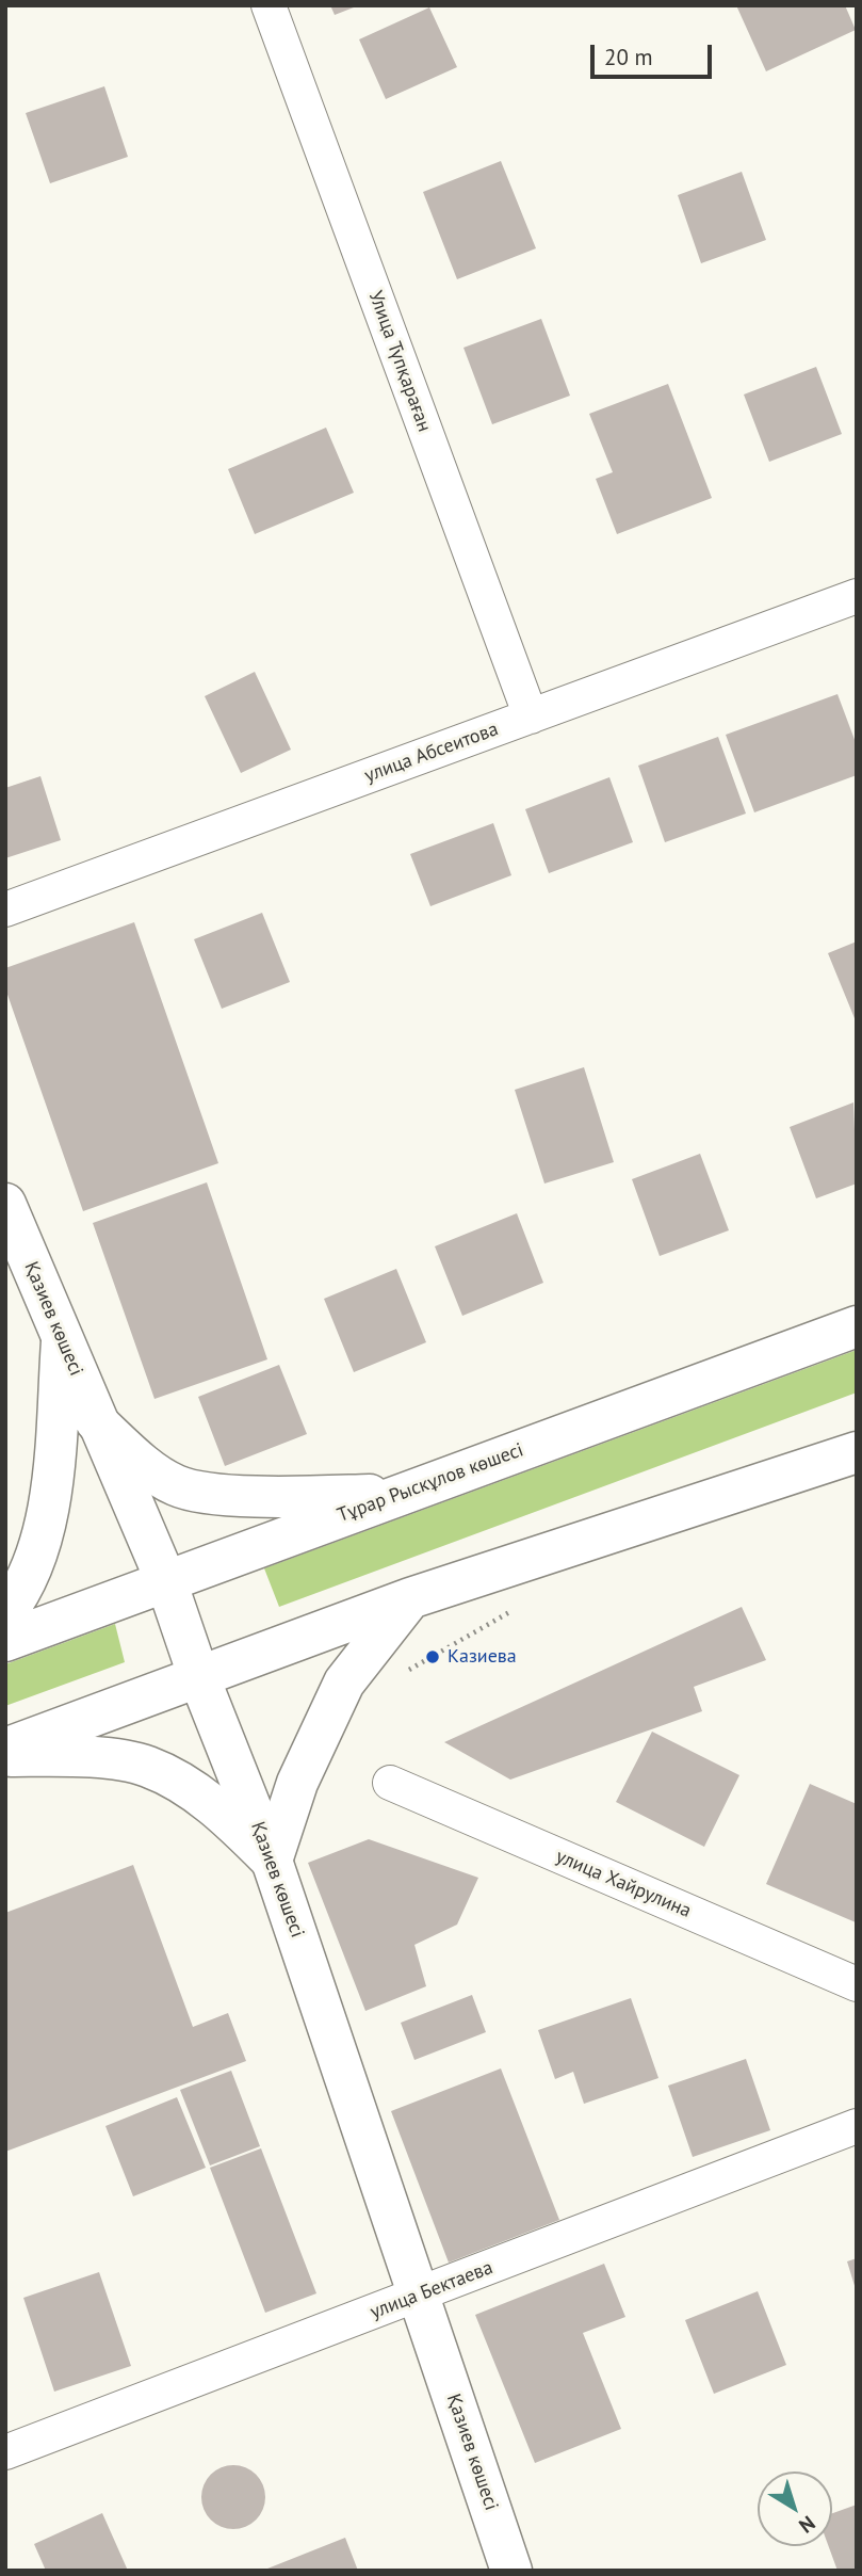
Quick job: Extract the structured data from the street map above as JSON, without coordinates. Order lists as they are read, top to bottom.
{
  "streets": {
    "main road": ["Қазиев көшесі", "Тұрар Рыскұлов көшесі"],
    "street": [
      "Улица Түпқараған",
      "улица Абсеитова",
      "улица Хайрулина",
      "улица Бектаева"
    ]
  },
  "crossings": [
    ["Улица Түпқараған", "улица Абсеитова"],
    ["Қазиев көшесі", "Тұрар Рыскұлов көшесі"],
    ["Қазиев көшесі", "улица Бектаева"]
  ],
  "places": ["Казиева"],
  "scale_bar": "20 m",
  "north": "bottom right"
}
